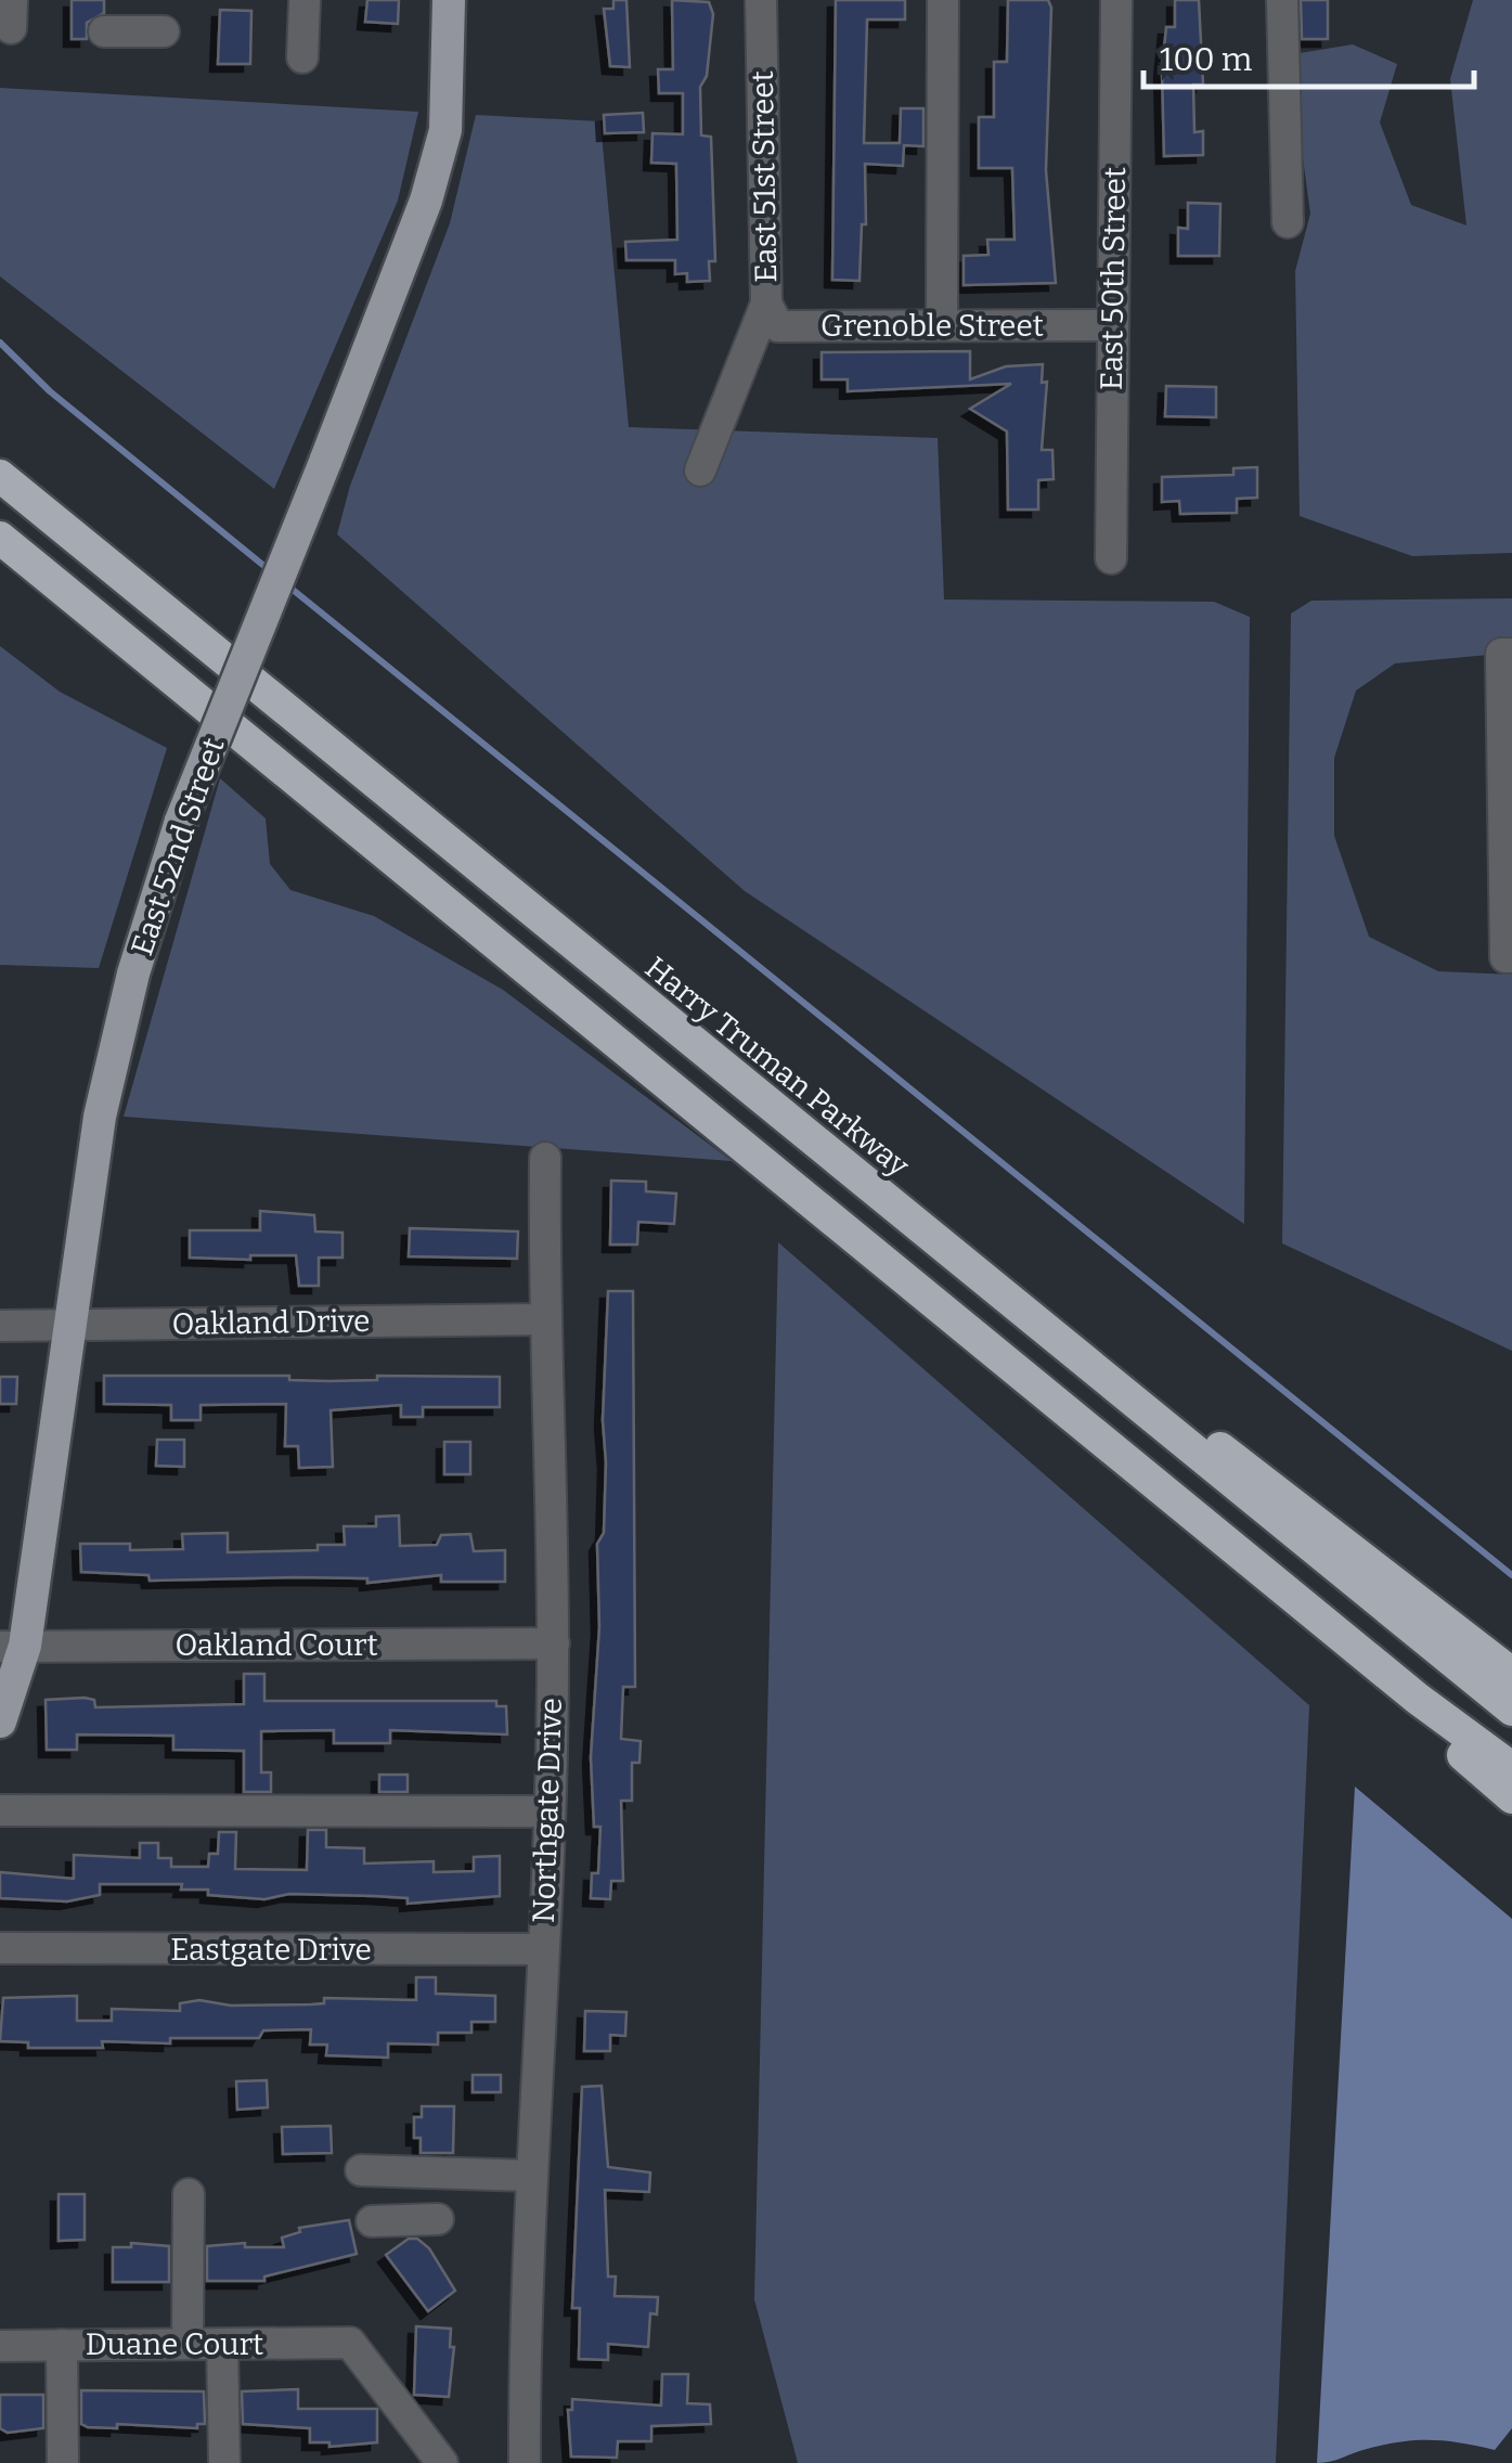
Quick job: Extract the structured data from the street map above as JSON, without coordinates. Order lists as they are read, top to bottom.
{
  "streets": {
    "highway": ["Harry Truman Parkway"],
    "main road": ["East 52nd Street"],
    "street": [
      "East 51st Street",
      "East 50th Street",
      "Grenoble Street",
      "Oakland Drive",
      "Oakland Court",
      "Northgate Drive",
      "Eastgate Drive",
      "Duane Court"
    ]
  },
  "crossings": [
    ["East 51st Street", "Grenoble Street"],
    ["East 50th Street", "Grenoble Street"],
    ["East 52nd Street", "Oakland Drive"],
    ["East 52nd Street", "Oakland Court"],
    ["Oakland Drive", "Northgate Drive"],
    ["Oakland Court", "Northgate Drive"],
    ["Northgate Drive", "Eastgate Drive"]
  ],
  "scale_bar": "100 m"
}
